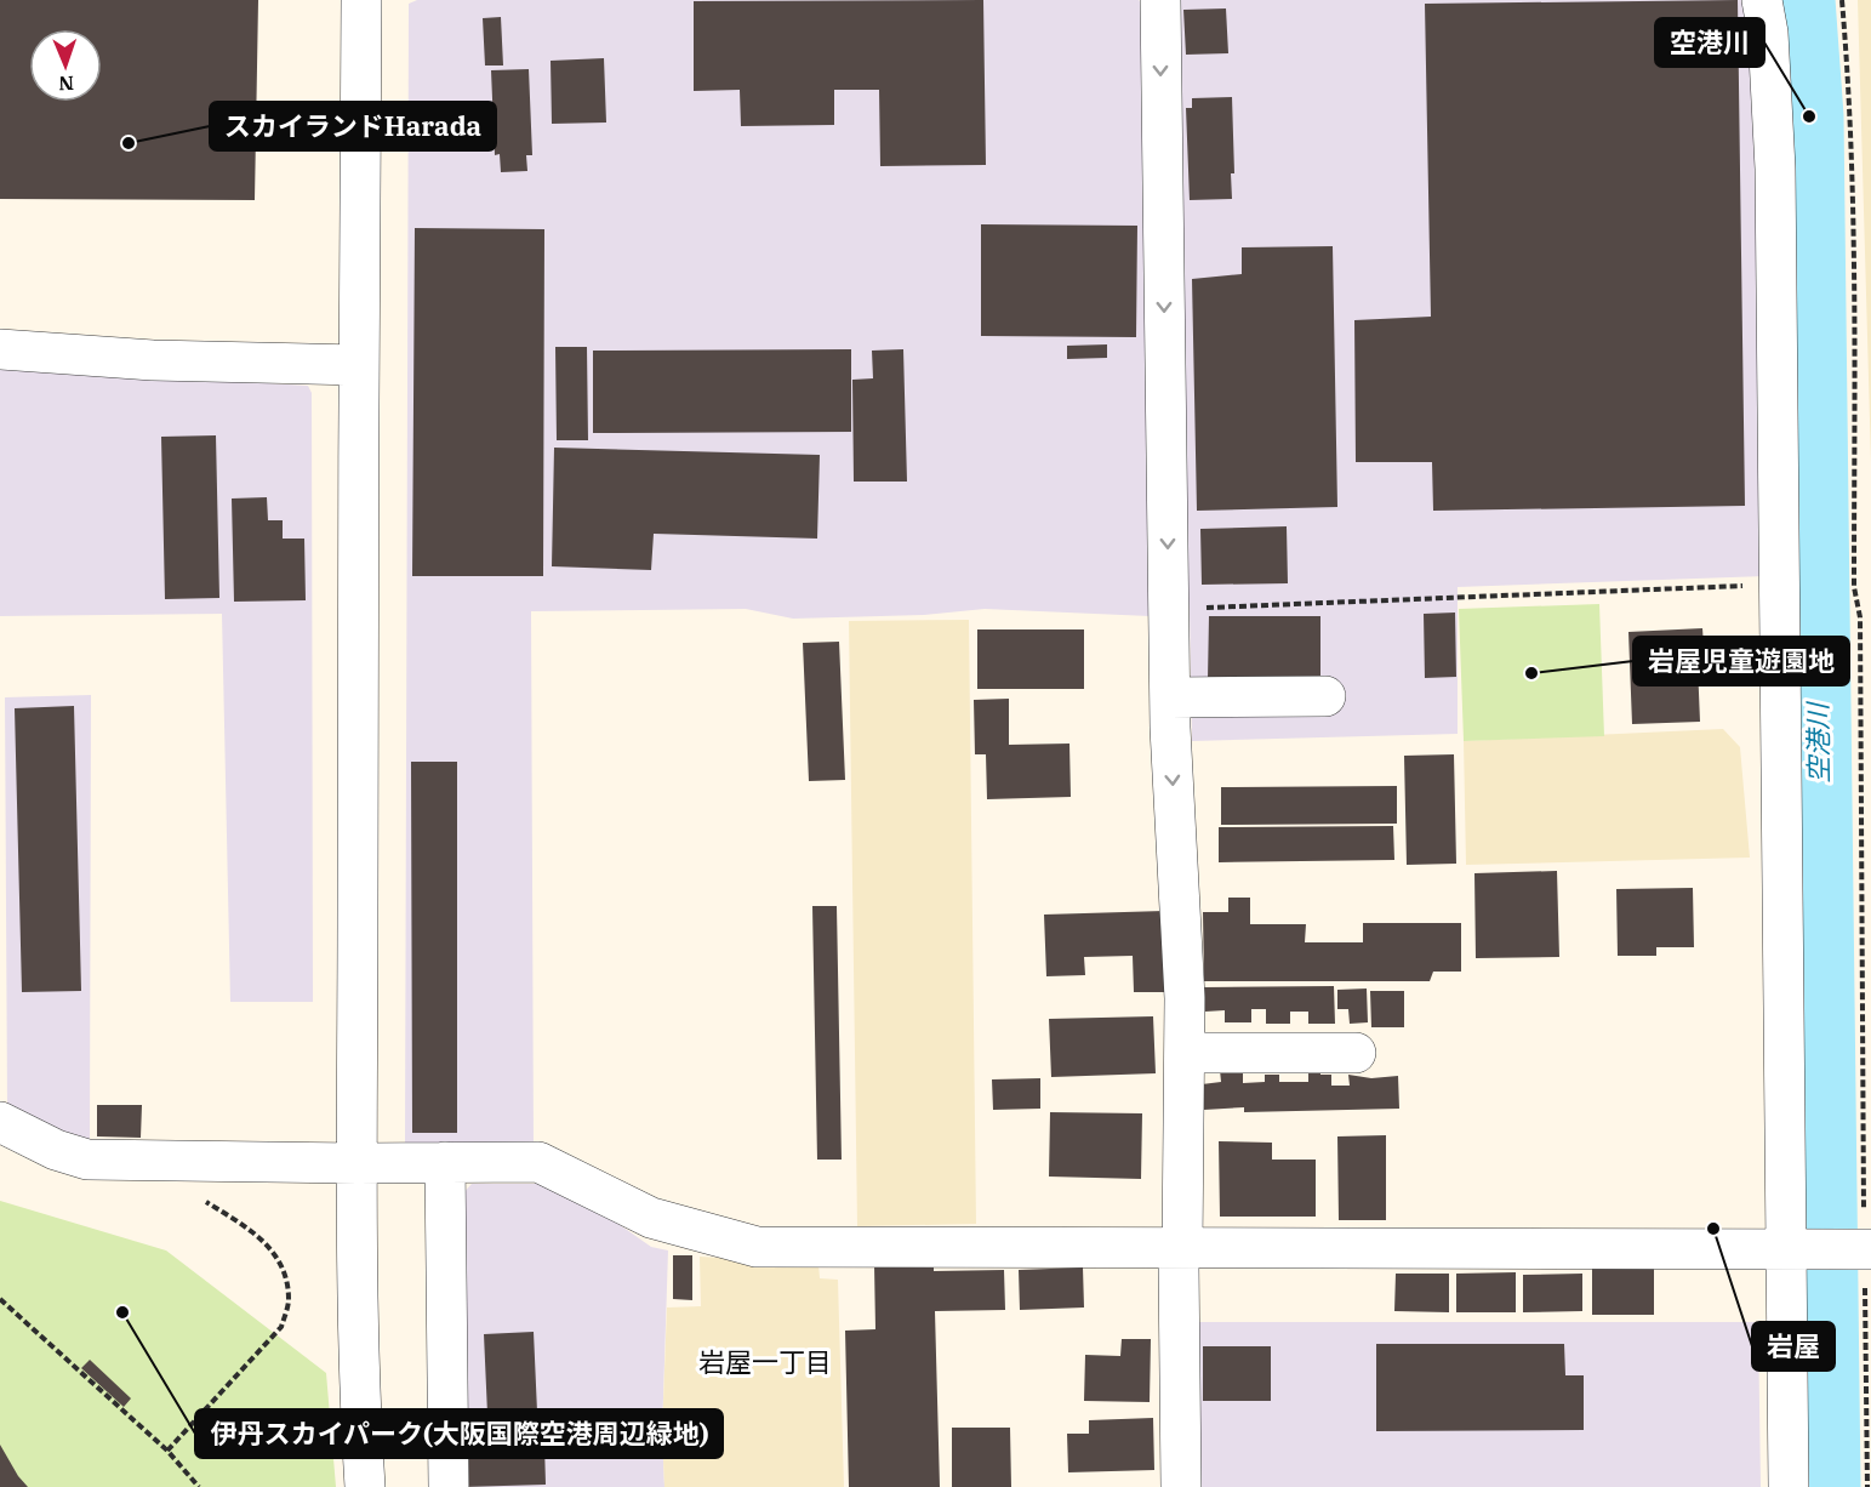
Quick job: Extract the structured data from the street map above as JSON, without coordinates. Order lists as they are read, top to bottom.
{
  "districts": ["岩屋一丁目"],
  "water": ["空港川"],
  "places": [
    "空港川",
    "スカイランドHarada",
    "岩屋児童遊園地",
    "岩屋",
    "伊丹スカイパーク(大阪国際空港周辺緑地)"
  ],
  "north": "bottom"
}
